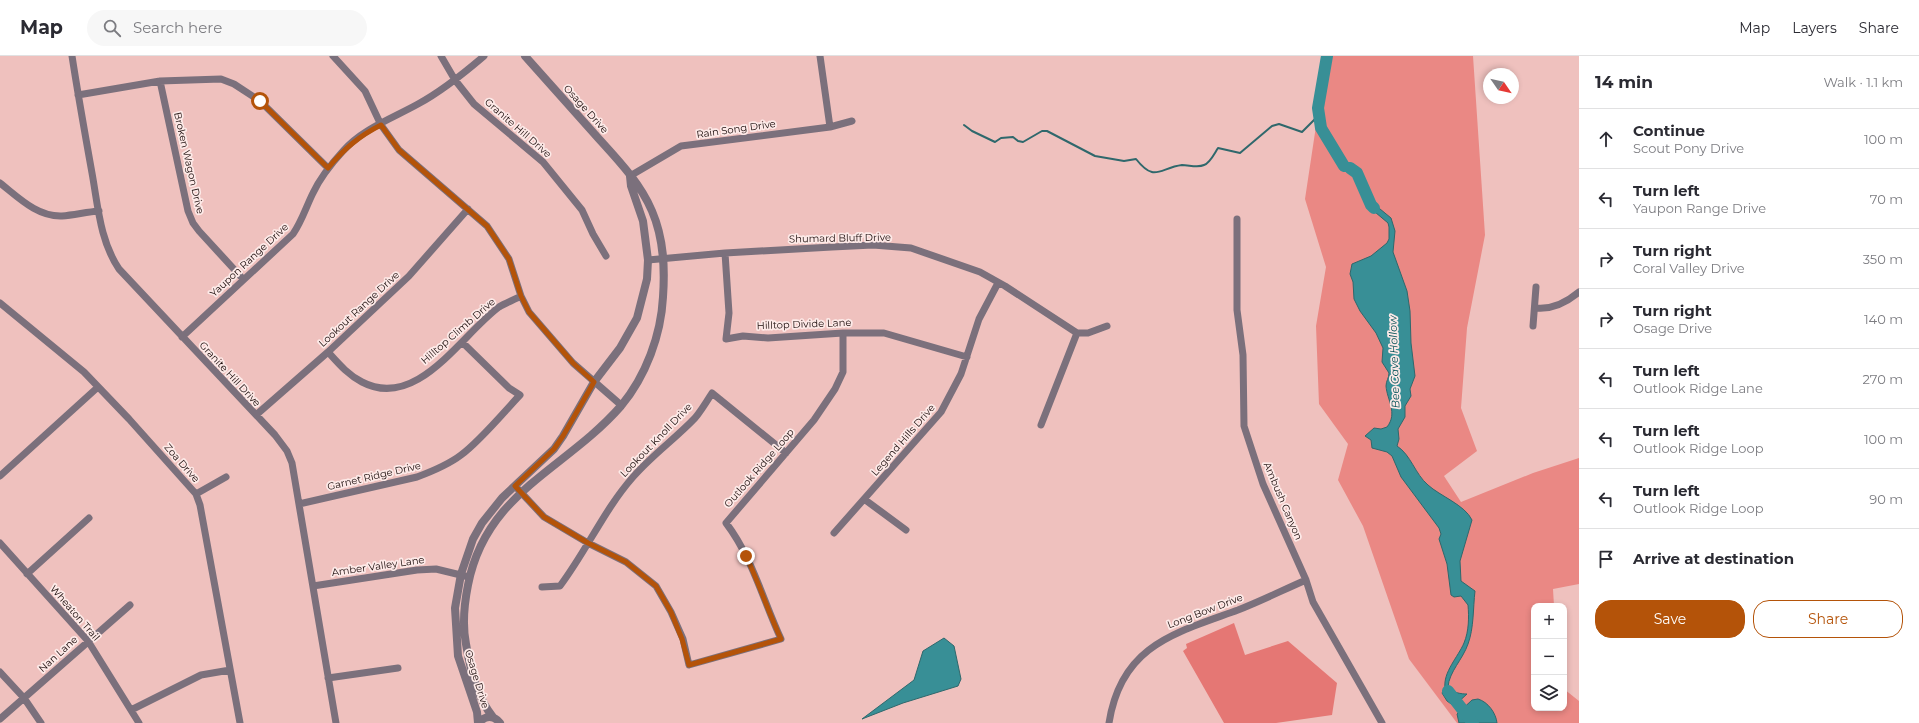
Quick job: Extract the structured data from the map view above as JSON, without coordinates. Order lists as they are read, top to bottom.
{
  "streets": {
    "street": [
      "Osage Drive",
      "Granite Hill Drive",
      "Rain Song Drive",
      "Broken Wagon Drive",
      "Shumard Bluff Drive",
      "Yaupon Range Drive",
      "Lookout Range Drive",
      "Hilltop Divide Lane",
      "Hilltop Climb Drive",
      "Lookout Knoll Drive",
      "Legend Hills Drive",
      "Zoa Drive",
      "Outlook Ridge Loop",
      "Garnet Ridge Drive",
      "Ambush Canyon",
      "Amber Valley Lane",
      "Long Bow Drive",
      "Wheaton Trail",
      "Nan Lane"
    ]
  },
  "crossings": [
    ["Osage Drive", "Rain Song Drive"],
    ["Osage Drive", "Shumard Bluff Drive"],
    ["Osage Drive", "Amber Valley Lane"],
    ["Granite Hill Drive", "Yaupon Range Drive"],
    ["Granite Hill Drive", "Lookout Range Drive"],
    ["Granite Hill Drive", "Garnet Ridge Drive"],
    ["Granite Hill Drive", "Amber Valley Lane"],
    ["Broken Wagon Drive", "Yaupon Range Drive"],
    ["Shumard Bluff Drive", "Hilltop Divide Lane"],
    ["Shumard Bluff Drive", "Legend Hills Drive"],
    ["Lookout Range Drive", "Hilltop Climb Drive"],
    ["Hilltop Divide Lane", "Legend Hills Drive"],
    ["Hilltop Divide Lane", "Outlook Ridge Loop"],
    ["Hilltop Climb Drive", "Garnet Ridge Drive"],
    ["Lookout Knoll Drive", "Outlook Ridge Loop"],
    ["Ambush Canyon", "Long Bow Drive"],
    ["Wheaton Trail", "Nan Lane"]
  ],
  "water": ["Bee Cave Hollow"],
  "north": "bottom right",
  "page": {
    "header": "Map",
    "search": "Search here",
    "nav": ["Map", "Layers", "Share"],
    "heading": ["14 min", "Walk · 1.1 km"],
    "list": [
      ["Continue", "Scout Pony Drive", "100 m"],
      ["Turn left", "Yaupon Range Drive", "70 m"],
      ["Turn right", "Coral Valley Drive", "350 m"],
      ["Turn right", "Osage Drive", "140 m"],
      ["Turn left", "Outlook Ridge Lane", "270 m"],
      ["Turn left", "Outlook Ridge Loop", "100 m"],
      ["Turn left", "Outlook Ridge Loop", "90 m"],
      "Arrive at destination"
    ],
    "buttons": ["Save", "Share"],
    "map_buttons": ["+", "−"]
  }
}
